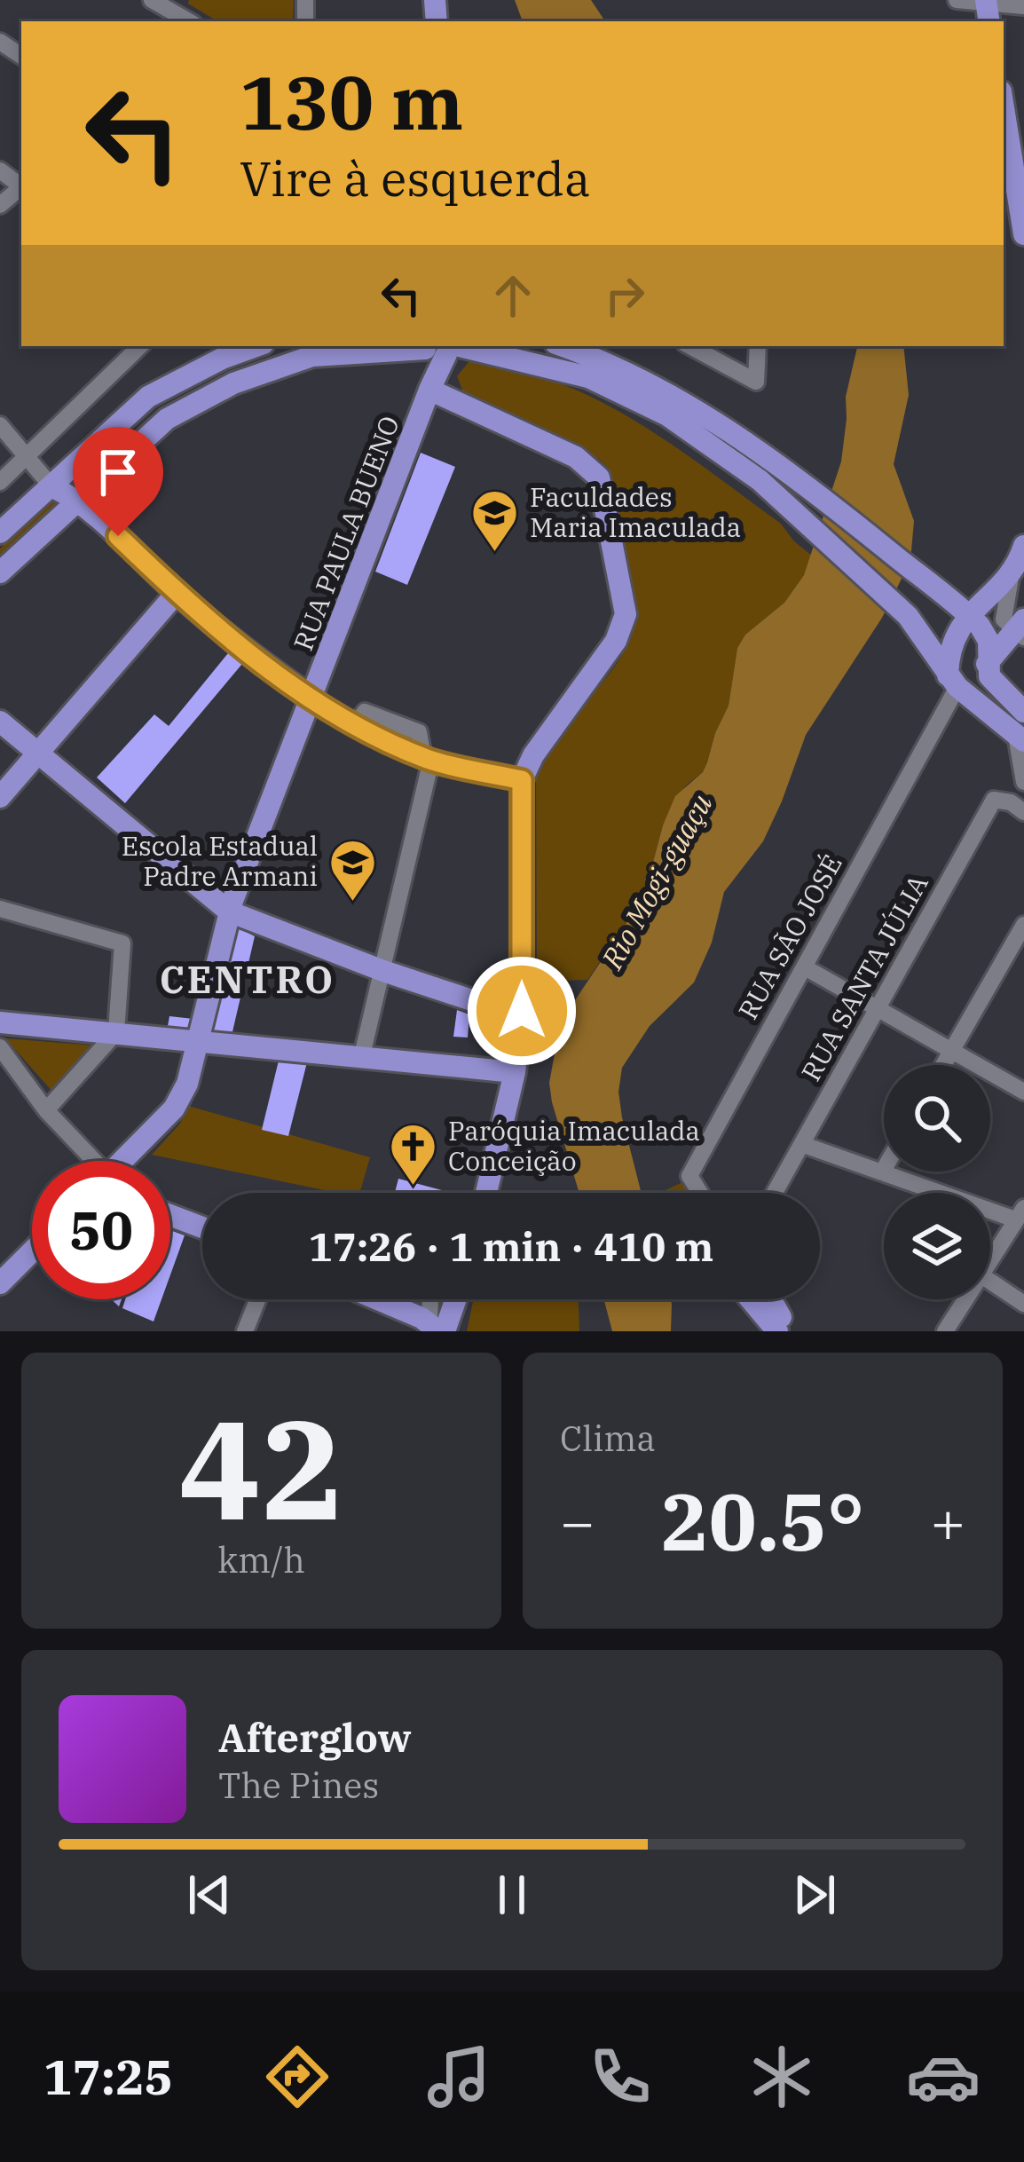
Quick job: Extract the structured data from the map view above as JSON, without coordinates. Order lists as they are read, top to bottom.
{
  "streets": {
    "main road": ["RUA PAULA BUENO"],
    "street": ["RUA SÃO JOSÉ", "RUA SANTA JÚLIA"]
  },
  "districts": ["CENTRO"],
  "water": ["Rio Mogi-guaçu"],
  "places": {
    "school or university": ["Faculdades Maria Imaculada", "Escola Estadual Padre Armani"],
    "church": ["Paróquia Imaculada Conceição"]
  },
  "page": {
    "turn": ["130 m", "Vire à esquerda"],
    "limit": "50",
    "trip": "17:26 · 1 min · 410 m",
    "tile": [
      ["42", "km/h"],
      "Clima"
    ],
    "heat": ["−", "20.5°", "+"],
    "song": ["Afterglow", "The Pines"],
    "tabs": "17:25"
  }
}
